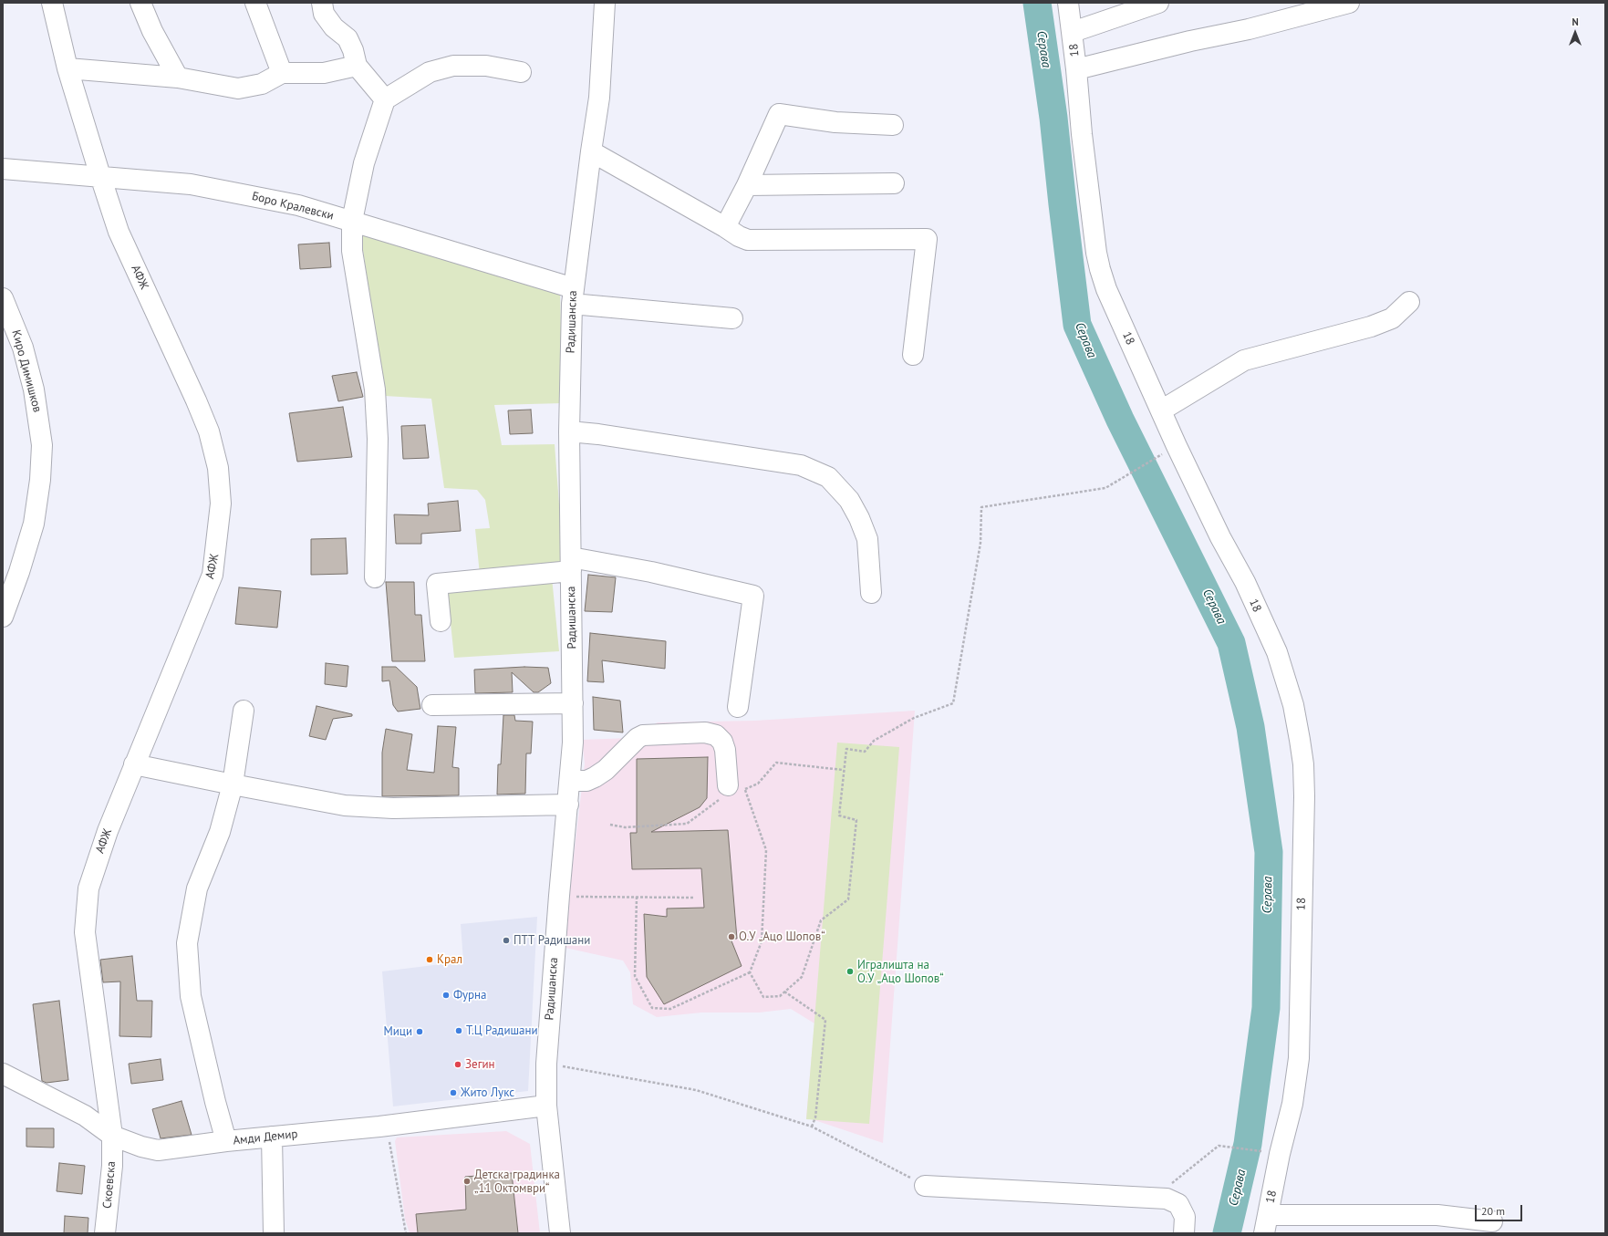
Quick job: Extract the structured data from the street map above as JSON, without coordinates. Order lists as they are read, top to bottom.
{
  "streets": {
    "street": [
      "18",
      "Боро Кралевски",
      "АФЖ",
      "Радишанска",
      "Киро Димишков",
      "Амди Демир",
      "Скоевска"
    ]
  },
  "crossings": [
    ["Боро Кралевски", "АФЖ"],
    ["Боро Кралевски", "Радишанска"],
    ["АФЖ", "Амди Демир"],
    ["АФЖ", "Скоевска"],
    ["Радишанска", "Амди Демир"],
    ["Амди Демир", "Скоевска"]
  ],
  "water": ["Серава"],
  "places": [
    "О.У „Ацо Шопов“",
    "ПТТ Радишани",
    "Крал",
    "Игралишта на О.У „Ацо Шопов“",
    "Фурна",
    "Т.Ц Радишани",
    "Мици",
    "Зегин",
    "Жито Лукс",
    "Детска градинка „11 Октомври“"
  ],
  "scale_bar": "20 m",
  "north": "top"
}
